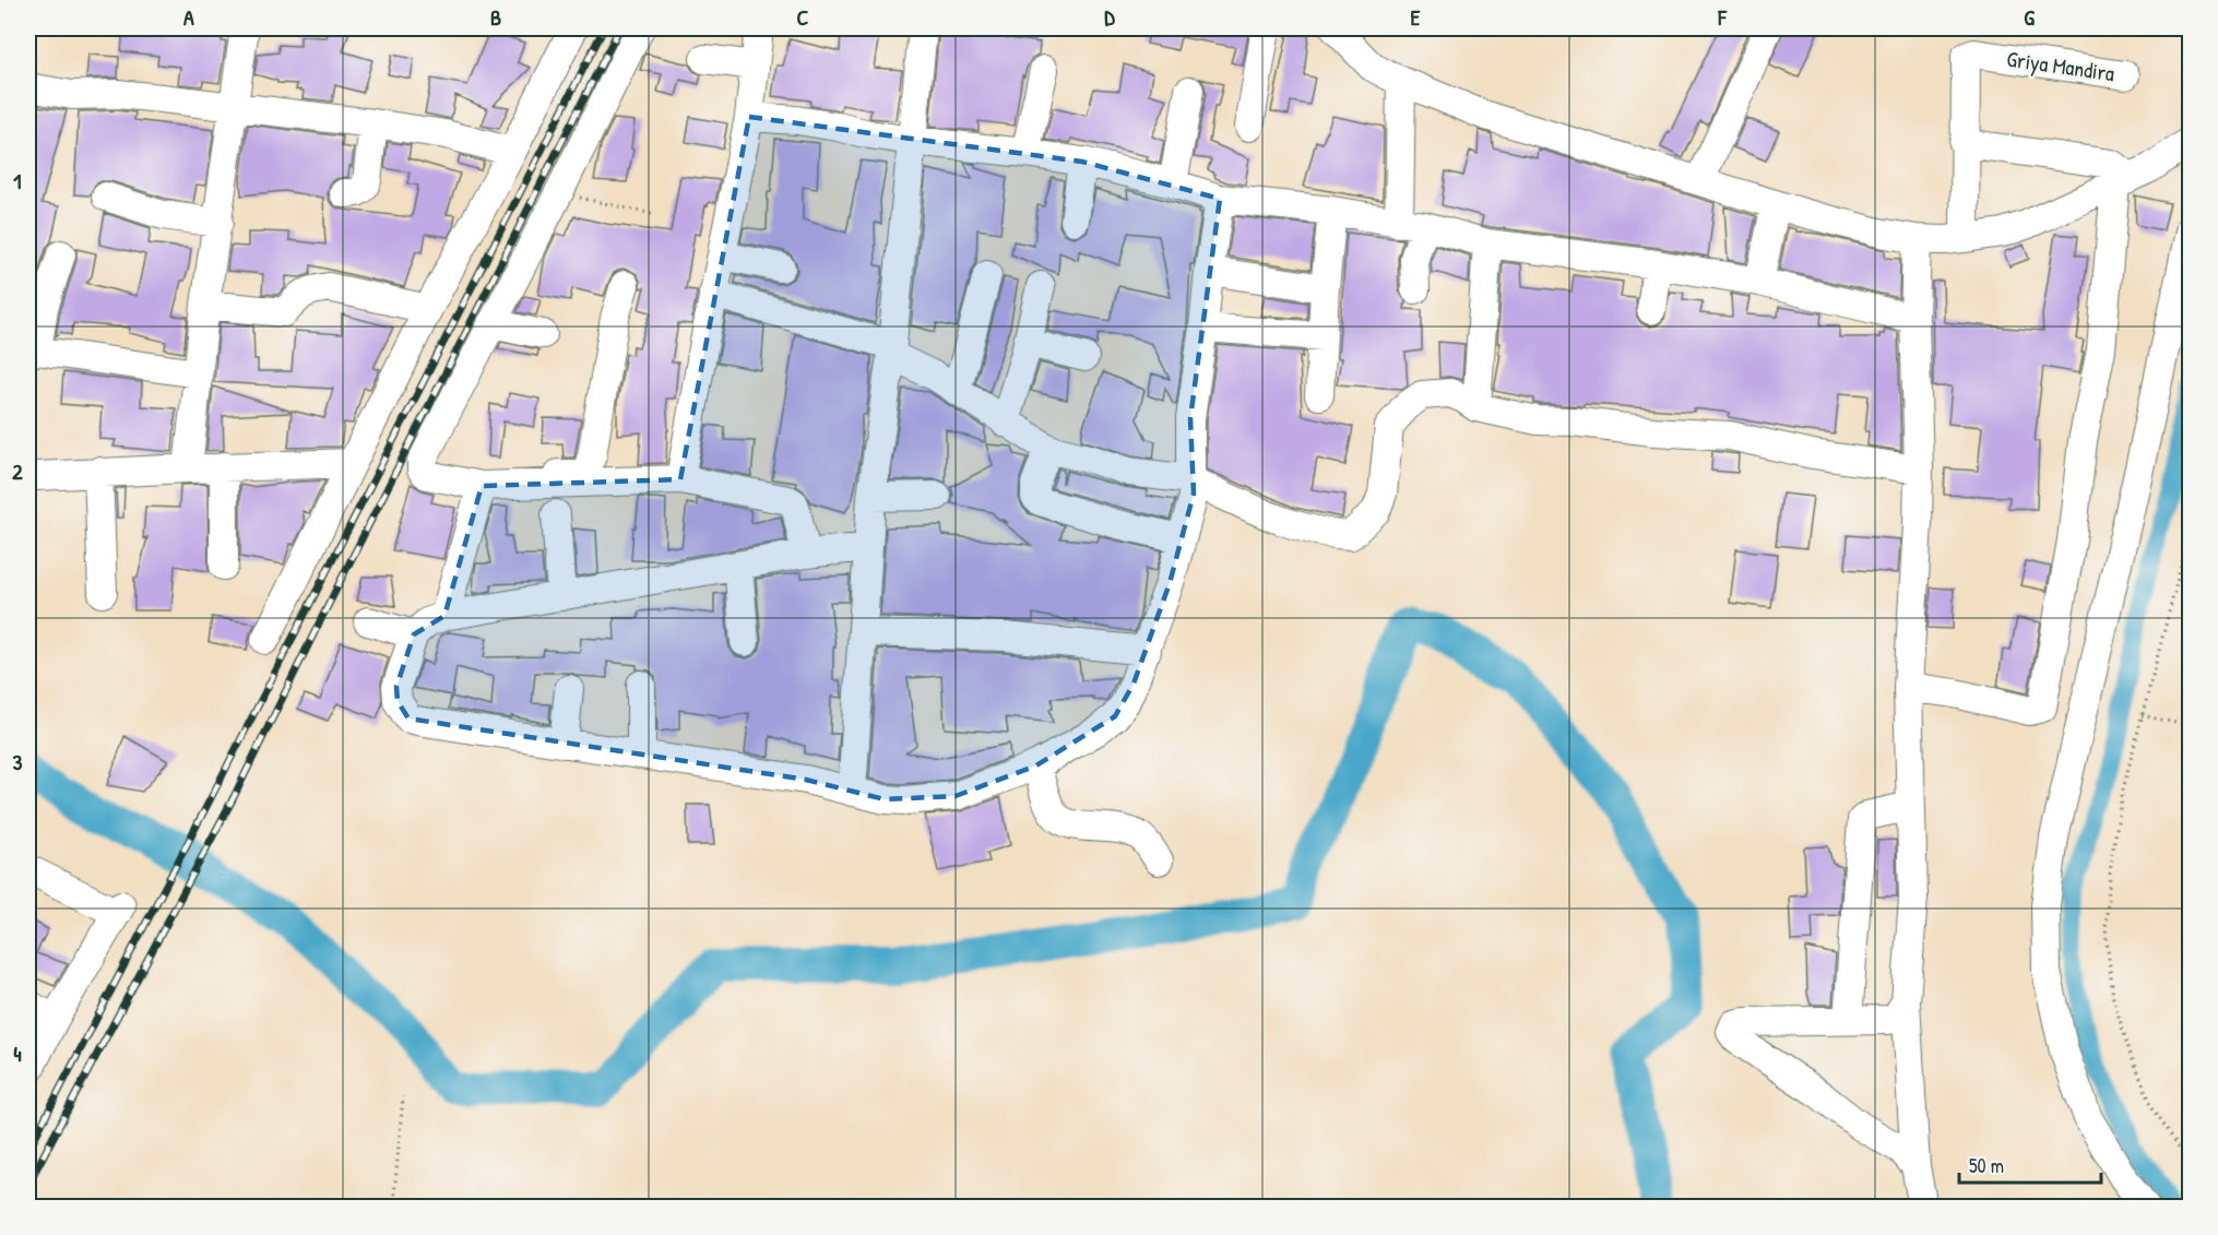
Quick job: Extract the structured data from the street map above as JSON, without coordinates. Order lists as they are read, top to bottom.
{
  "streets": {
    "street": ["Griya Mandira"]
  },
  "scale_bar": "50 m",
  "grid": {
    "columns": [
      "A",
      "B",
      "C",
      "D",
      "E",
      "F",
      "G"
    ],
    "rows": [
      "1",
      "2",
      "3",
      "4"
    ]
  }
}
